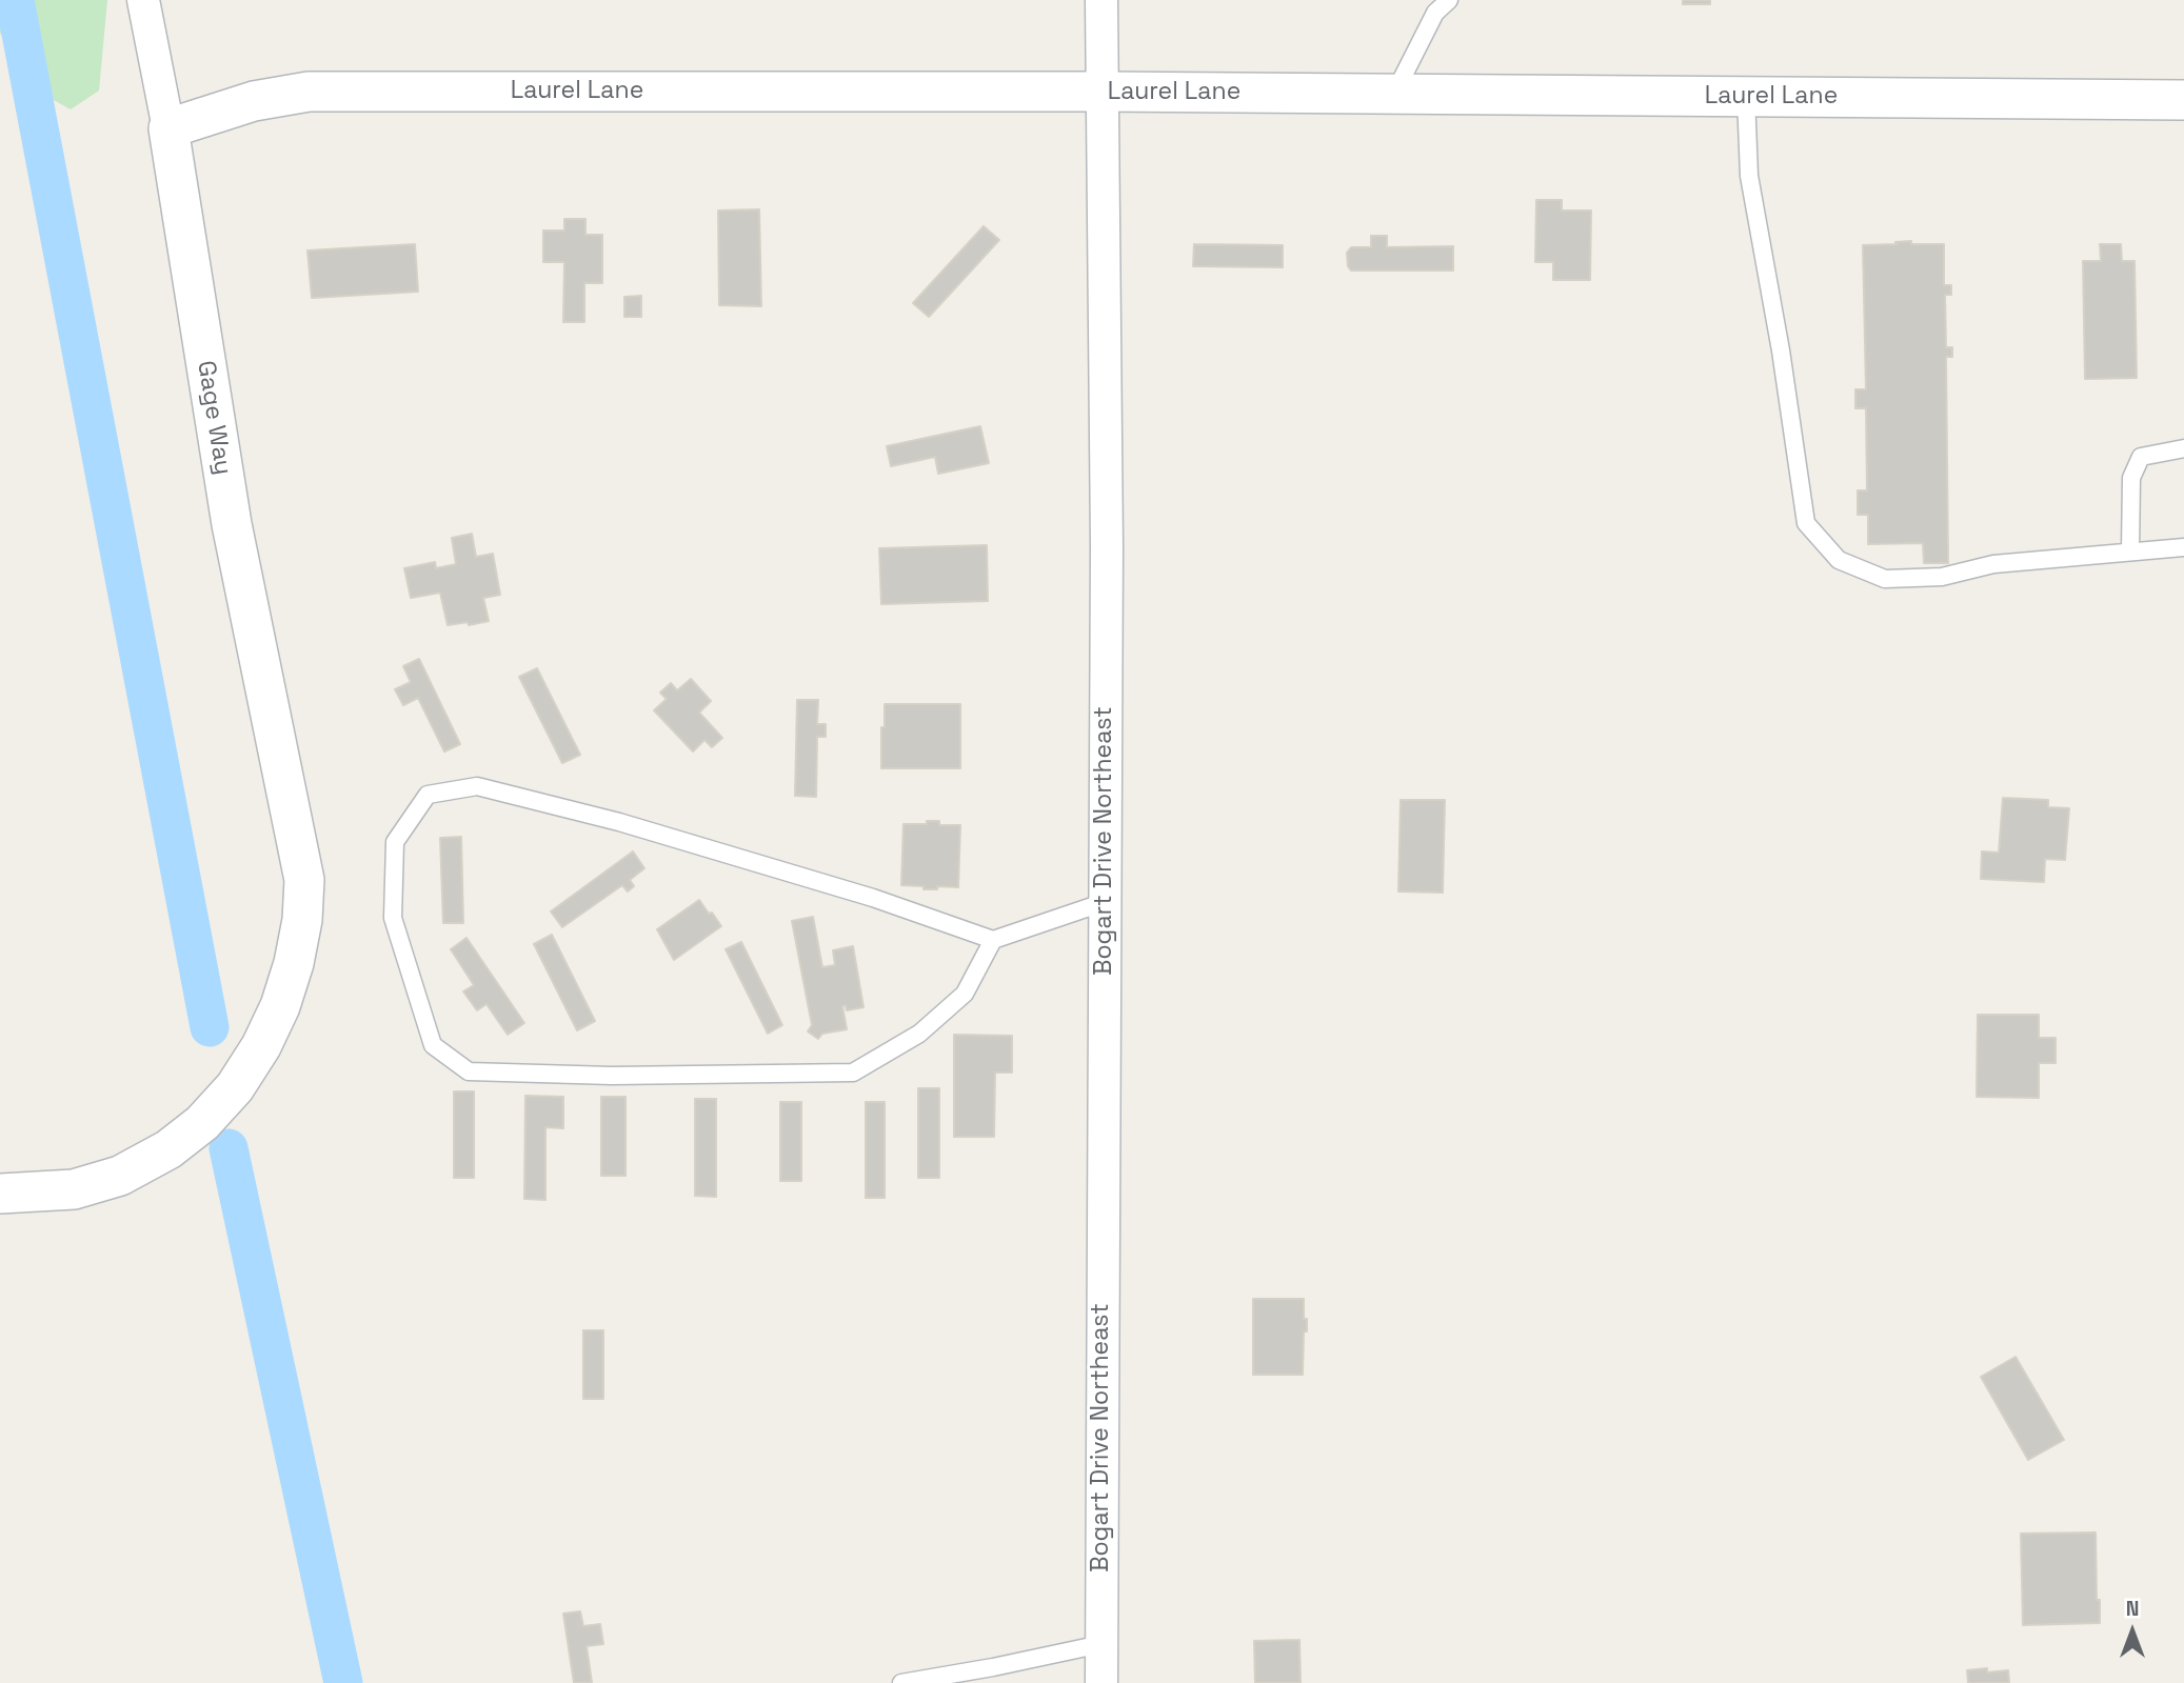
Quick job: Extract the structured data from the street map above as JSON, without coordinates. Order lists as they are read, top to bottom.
{
  "streets": {
    "street": ["Laurel Lane", "Gage Way", "Bogart Drive Northeast"]
  },
  "crossings": [
    ["Laurel Lane", "Gage Way"],
    ["Laurel Lane", "Bogart Drive Northeast"]
  ],
  "north": "top"
}
